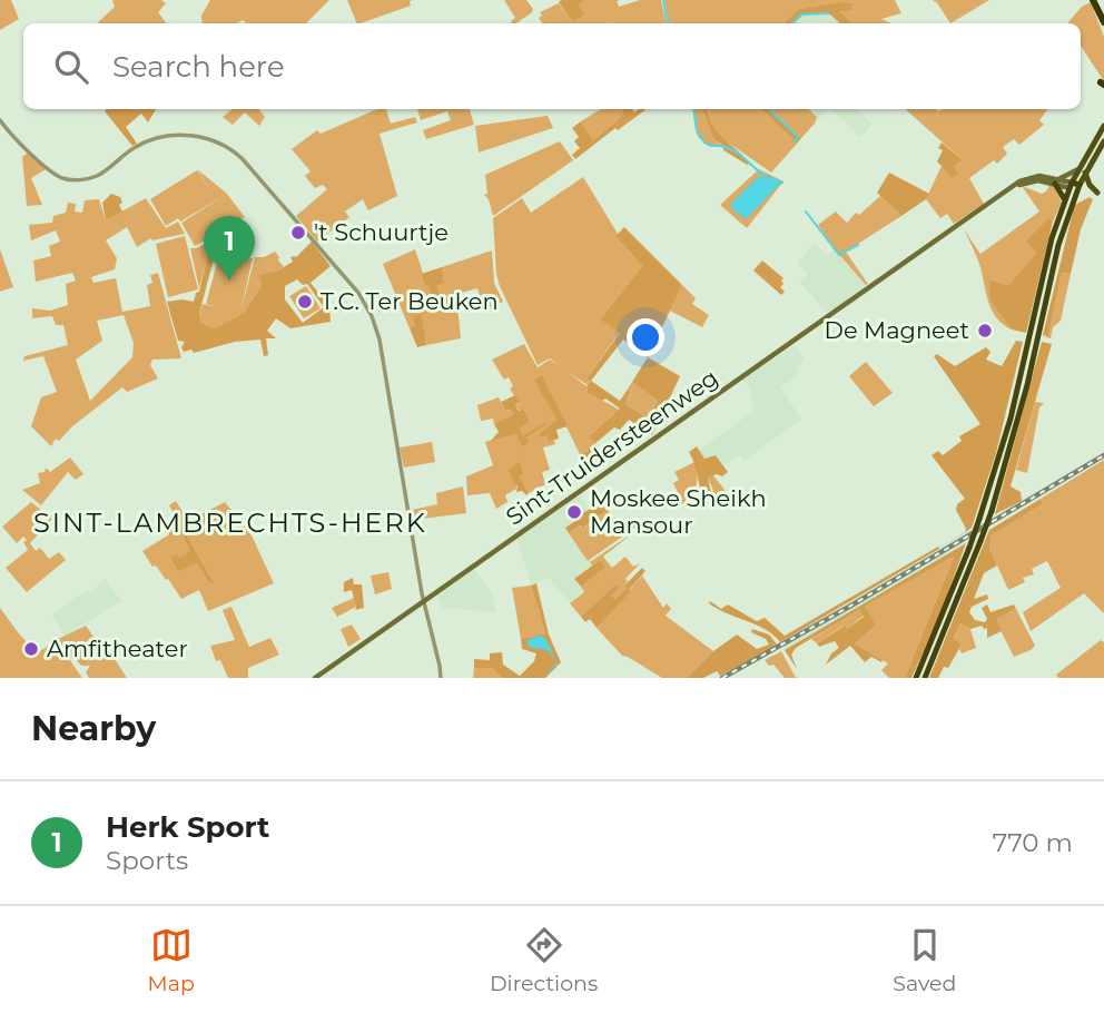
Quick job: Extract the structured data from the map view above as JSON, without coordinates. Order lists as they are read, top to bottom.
{
  "streets": {
    "main road": ["Sint-Truidersteenweg"]
  },
  "districts": ["SINT-LAMBRECHTS-HERK"],
  "places": [
    "'t Schuurtje",
    "T.C. Ter Beuken",
    "De Magneet",
    "Moskee Sheikh Mansour",
    "Amfitheater"
  ],
  "page": {
    "search": "Search here",
    "pins": "1",
    "heading": "Nearby",
    "list": [
      {
        "mark": "1",
        "name": "Herk Sport",
        "note": "Sports",
        "value": "770 m"
      }
    ],
    "nav": ["Map", "Directions", "Saved"]
  }
}
